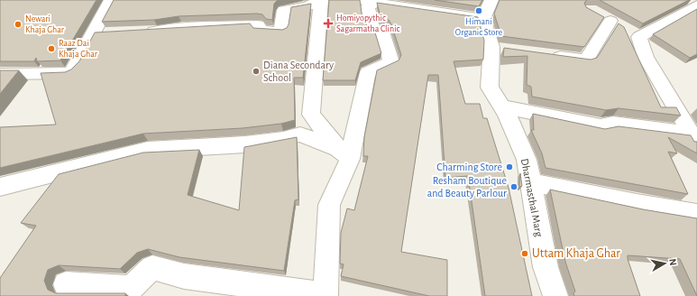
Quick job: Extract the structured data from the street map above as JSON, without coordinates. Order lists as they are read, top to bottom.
{
  "streets": {
    "street": ["Dharmasthal Marg"]
  },
  "places": {
    "other": [
      "Himani Organic Store",
      "Newari Khaja Ghar",
      "Raaz Dai Khaja Ghar",
      "Diana Secondary School",
      "Charming Store",
      "Resham Boutique and Beauty Parlour",
      "Uttam Khaja Ghar"
    ],
    "health": ["Homiyopythic Sagarmatha Clinic"]
  },
  "north": "right"
}
